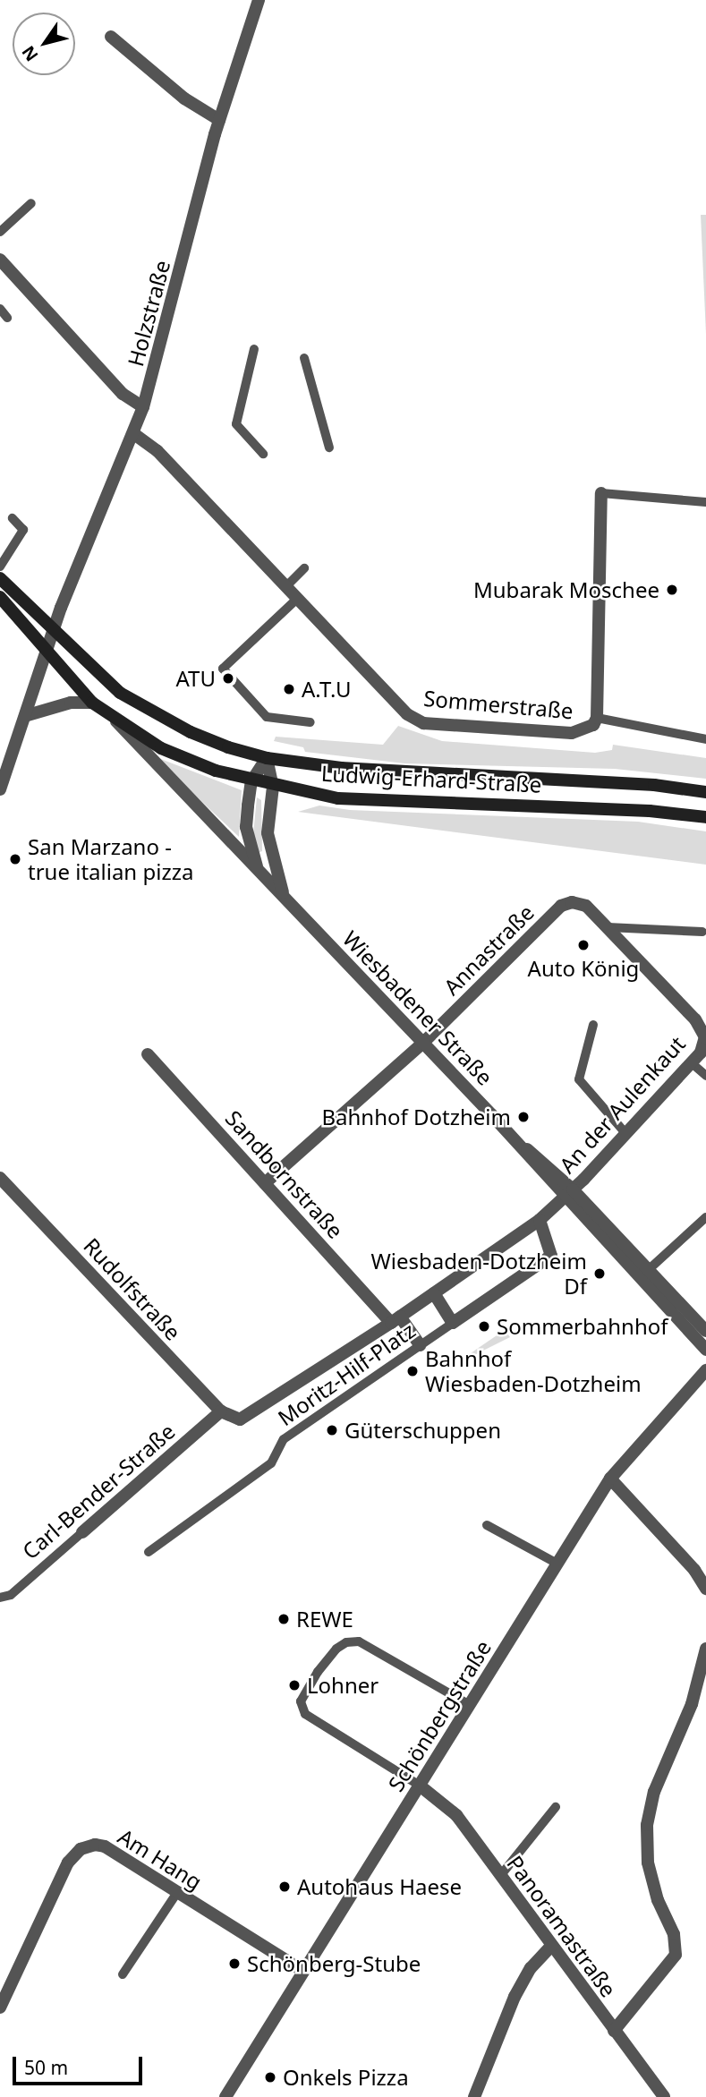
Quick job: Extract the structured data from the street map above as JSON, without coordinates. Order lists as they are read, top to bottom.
{
  "streets": {
    "main road": ["Ludwig-Erhard-Straße"],
    "street": [
      "Holzstraße",
      "Sommerstraße",
      "Annastraße",
      "Wiesbadener Straße",
      "An der Aulenkaut",
      "Sandbornstraße",
      "Rudolfstraße",
      "Carl-Bender-Straße",
      "Schönbergstraße",
      "Am Hang",
      "Panoramastraße"
    ],
    "lane": ["Moritz-Hilf-Platz"]
  },
  "crossings": [
    ["Holzstraße", "Sommerstraße"],
    ["Holzstraße", "Ludwig-Erhard-Straße"],
    ["Ludwig-Erhard-Straße", "Wiesbadener Straße"],
    ["Annastraße", "Wiesbadener Straße"],
    ["Annastraße", "An der Aulenkaut"],
    ["Annastraße", "Sandbornstraße"],
    ["Wiesbadener Straße", "An der Aulenkaut"],
    ["An der Aulenkaut", "Sandbornstraße"],
    ["An der Aulenkaut", "Rudolfstraße"],
    ["Sandbornstraße", "Moritz-Hilf-Platz"],
    ["Rudolfstraße", "Carl-Bender-Straße"],
    ["Schönbergstraße", "Am Hang"],
    ["Schönbergstraße", "Panoramastraße"]
  ],
  "places": [
    "Mubarak Moschee",
    "ATU",
    "A.T.U",
    "San Marzano - true italian pizza",
    "Auto König",
    "Bahnhof Dotzheim",
    "Wiesbaden-Dotzheim Df",
    "Sommerbahnhof",
    "Bahnhof Wiesbaden-Dotzheim",
    "Güterschuppen",
    "REWE",
    "Lohner",
    "Autohaus Haese",
    "Schönberg-Stube",
    "Onkels Pizza"
  ],
  "scale_bar": "50 m",
  "north": "bottom left"
}
